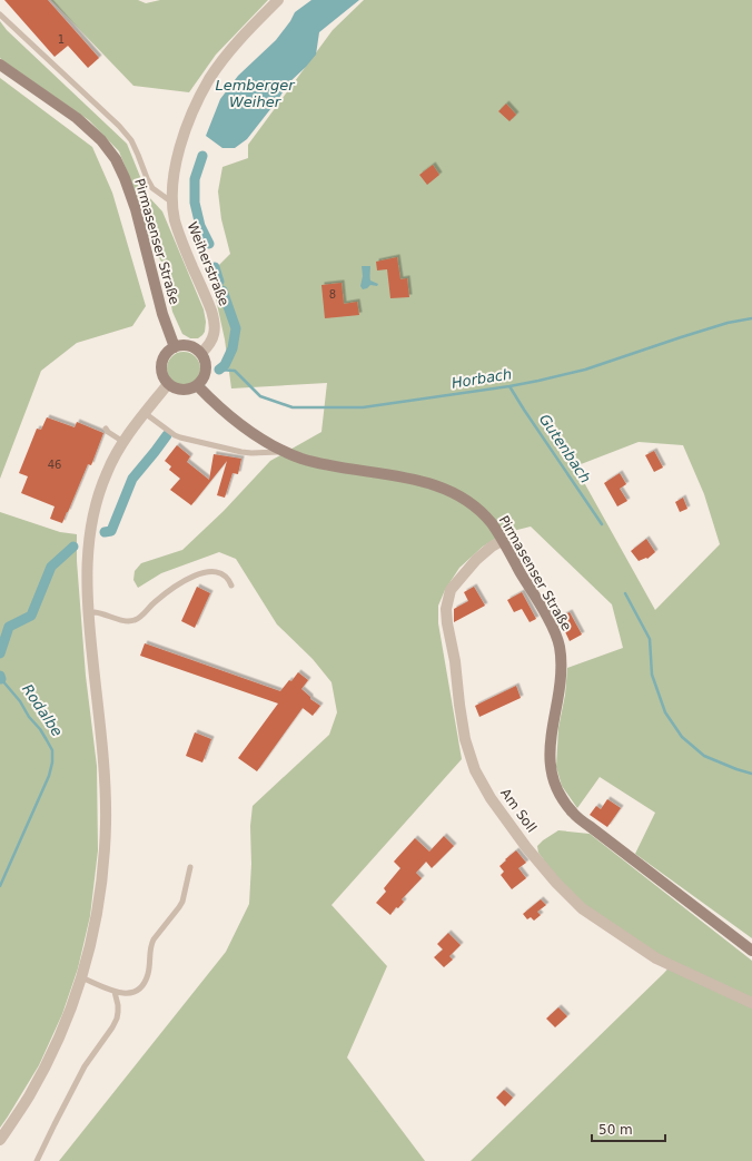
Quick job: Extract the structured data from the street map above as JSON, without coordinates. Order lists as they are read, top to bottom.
{
  "streets": {
    "main road": ["Pirmasenser Straße"],
    "street": ["Weiherstraße", "Am Soll"]
  },
  "crossings": [
    ["Pirmasenser Straße", "Weiherstraße"],
    ["Pirmasenser Straße", "Am Soll"]
  ],
  "water": [
    "Lemberger Weiher",
    "Horbach",
    "Gutenbach",
    "Rodalbe"
  ],
  "house_numbers": ["1", "8", "46"],
  "scale_bar": "50 m"
}
